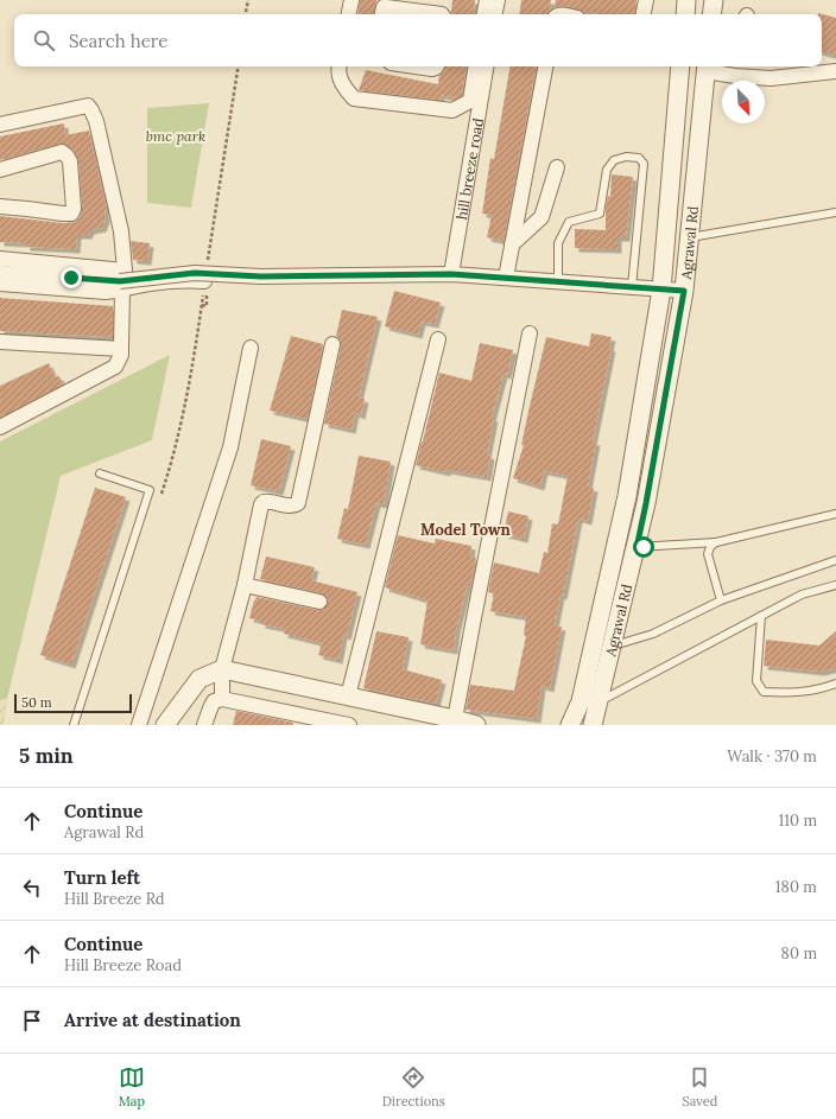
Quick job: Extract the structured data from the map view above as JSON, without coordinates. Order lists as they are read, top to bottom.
{
  "streets": {
    "street": ["hill breeze road", "Agrawal Rd"]
  },
  "districts": ["Model Town"],
  "parks": ["bmc park"],
  "scale_bar": "50 m",
  "north": "bottom right",
  "page": {
    "search": "Search here",
    "scale": "50 m",
    "heading": ["5 min", "Walk · 370 m"],
    "list": [
      ["Continue", "Agrawal Rd", "110 m"],
      ["Turn left", "Hill Breeze Rd", "180 m"],
      ["Continue", "Hill Breeze Road", "80 m"],
      "Arrive at destination"
    ],
    "nav": ["Map", "Directions", "Saved"]
  }
}
